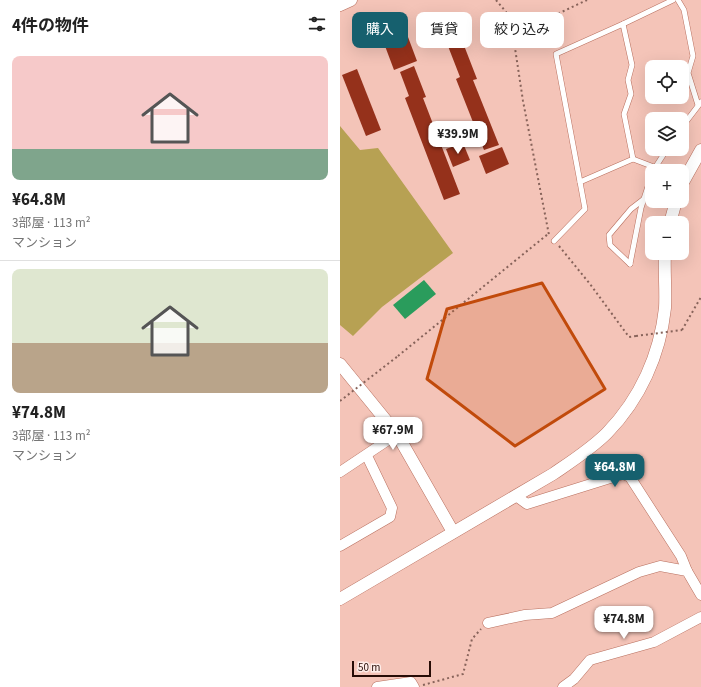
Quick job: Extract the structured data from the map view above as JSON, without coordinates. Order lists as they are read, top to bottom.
{
  "scale_bar": "50 m",
  "page": {
    "heading": "4件の物件",
    "chip": ["購入", "賃貸", "絞り込み"],
    "list": [
      {
        "name": "¥64.8M",
        "note": "3部屋 · 113 m² · マンション"
      },
      {
        "name": "¥74.8M",
        "note": "3部屋 · 113 m² · マンション"
      }
    ],
    "map_buttons": ["+", "−"],
    "price": [
      "¥39.9M",
      "¥67.9M",
      "¥64.8M",
      "¥74.8M"
    ],
    "scale": "50 m"
  }
}
